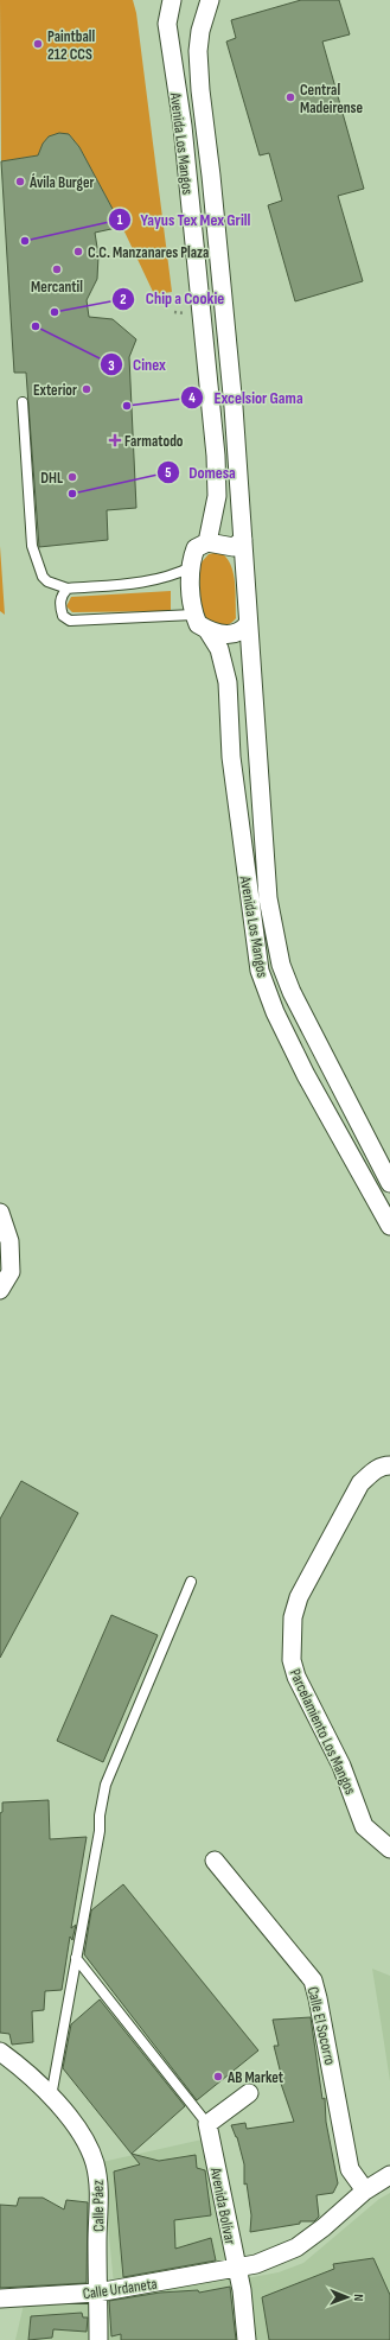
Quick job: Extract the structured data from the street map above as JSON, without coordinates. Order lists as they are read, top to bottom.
{
  "streets": {
    "street": [
      "Avenida Los Mangos",
      "Parcelamiento Los Mangos",
      "Calle El Socorro",
      "Calle Páez",
      "Avenida Bolívar",
      "Calle Urdaneta"
    ]
  },
  "crossings": [
    ["Calle El Socorro", "Calle Urdaneta"],
    ["Calle Páez", "Calle Urdaneta"],
    ["Avenida Bolívar", "Calle Urdaneta"]
  ],
  "places": {
    "other": [
      "Paintball 212 CCS",
      "Central Madeirense",
      "Ávila Burger",
      "Yayus Tex Mex Grill",
      "C.C. Manzanares Plaza",
      "Mercantil",
      "Chip a Cookie",
      "Cinex",
      "Exterior",
      "Excelsior Gama",
      "DHL",
      "Domesa",
      "AB Market"
    ],
    "health": ["Farmatodo"]
  },
  "north": "right"
}
